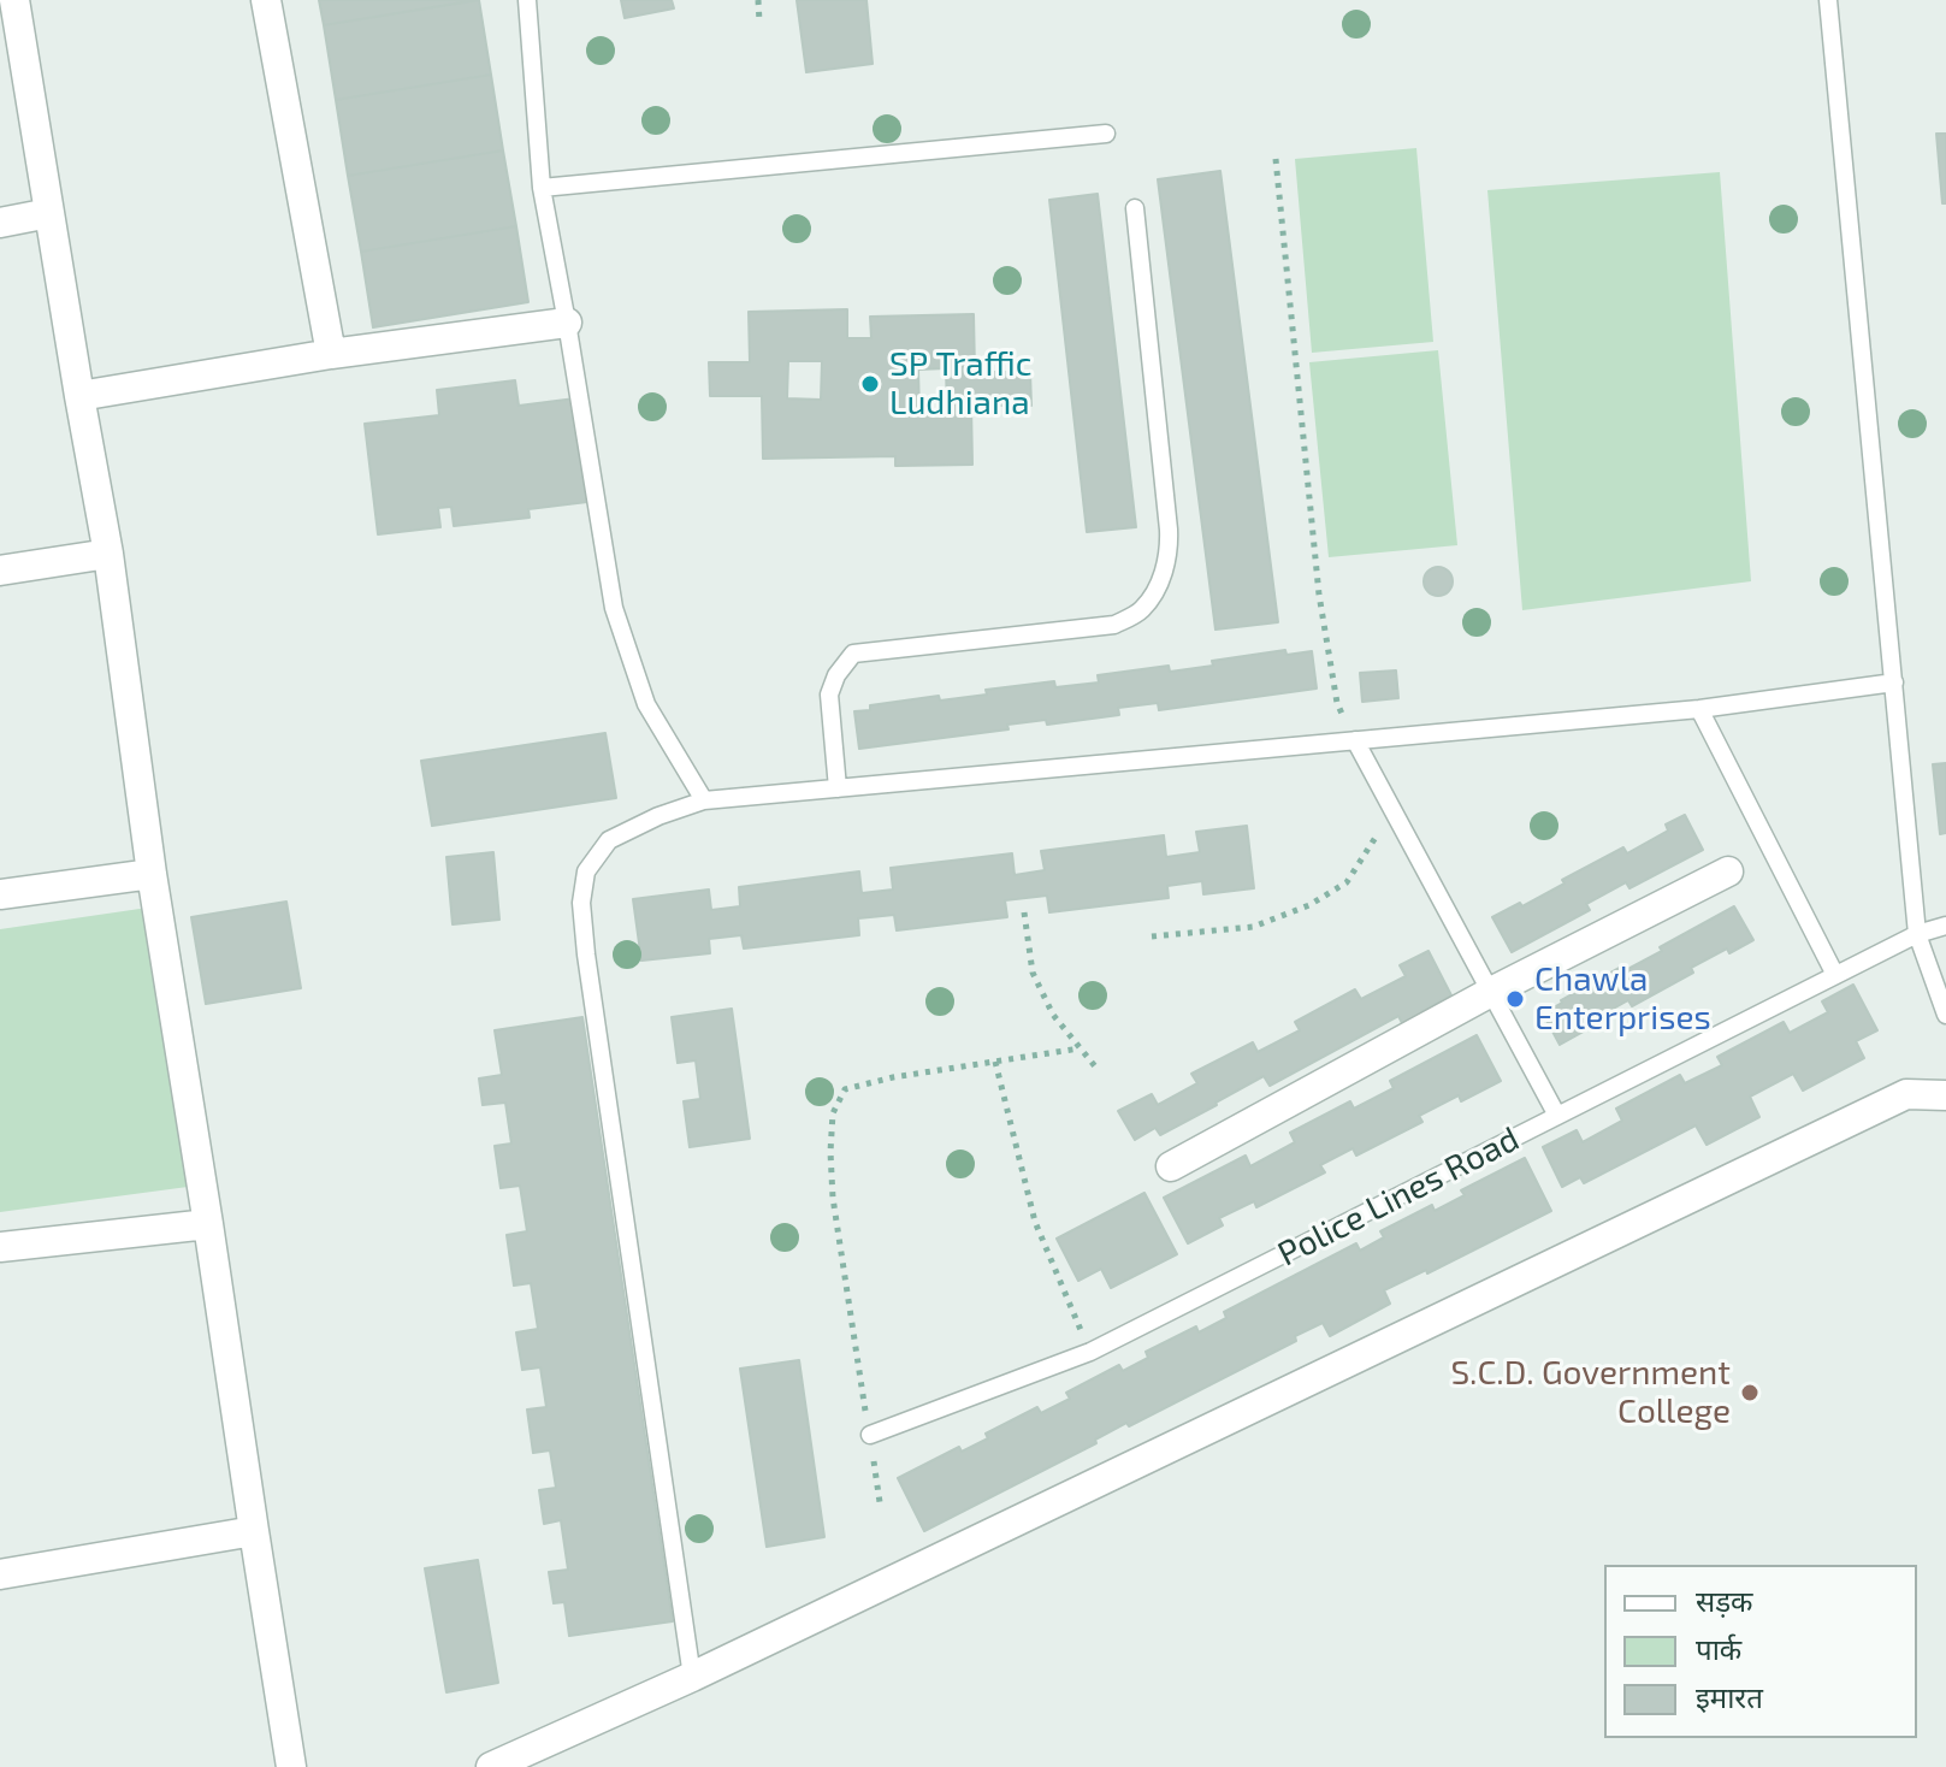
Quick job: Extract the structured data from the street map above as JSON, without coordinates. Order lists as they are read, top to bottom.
{
  "streets": {
    "lane": ["Police Lines Road"]
  },
  "places": ["SP Traffic Ludhiana", "Chawla Enterprises", "S.C.D. Government College"],
  "legend": ["सड़क", "पार्क", "इमारत"]
}
